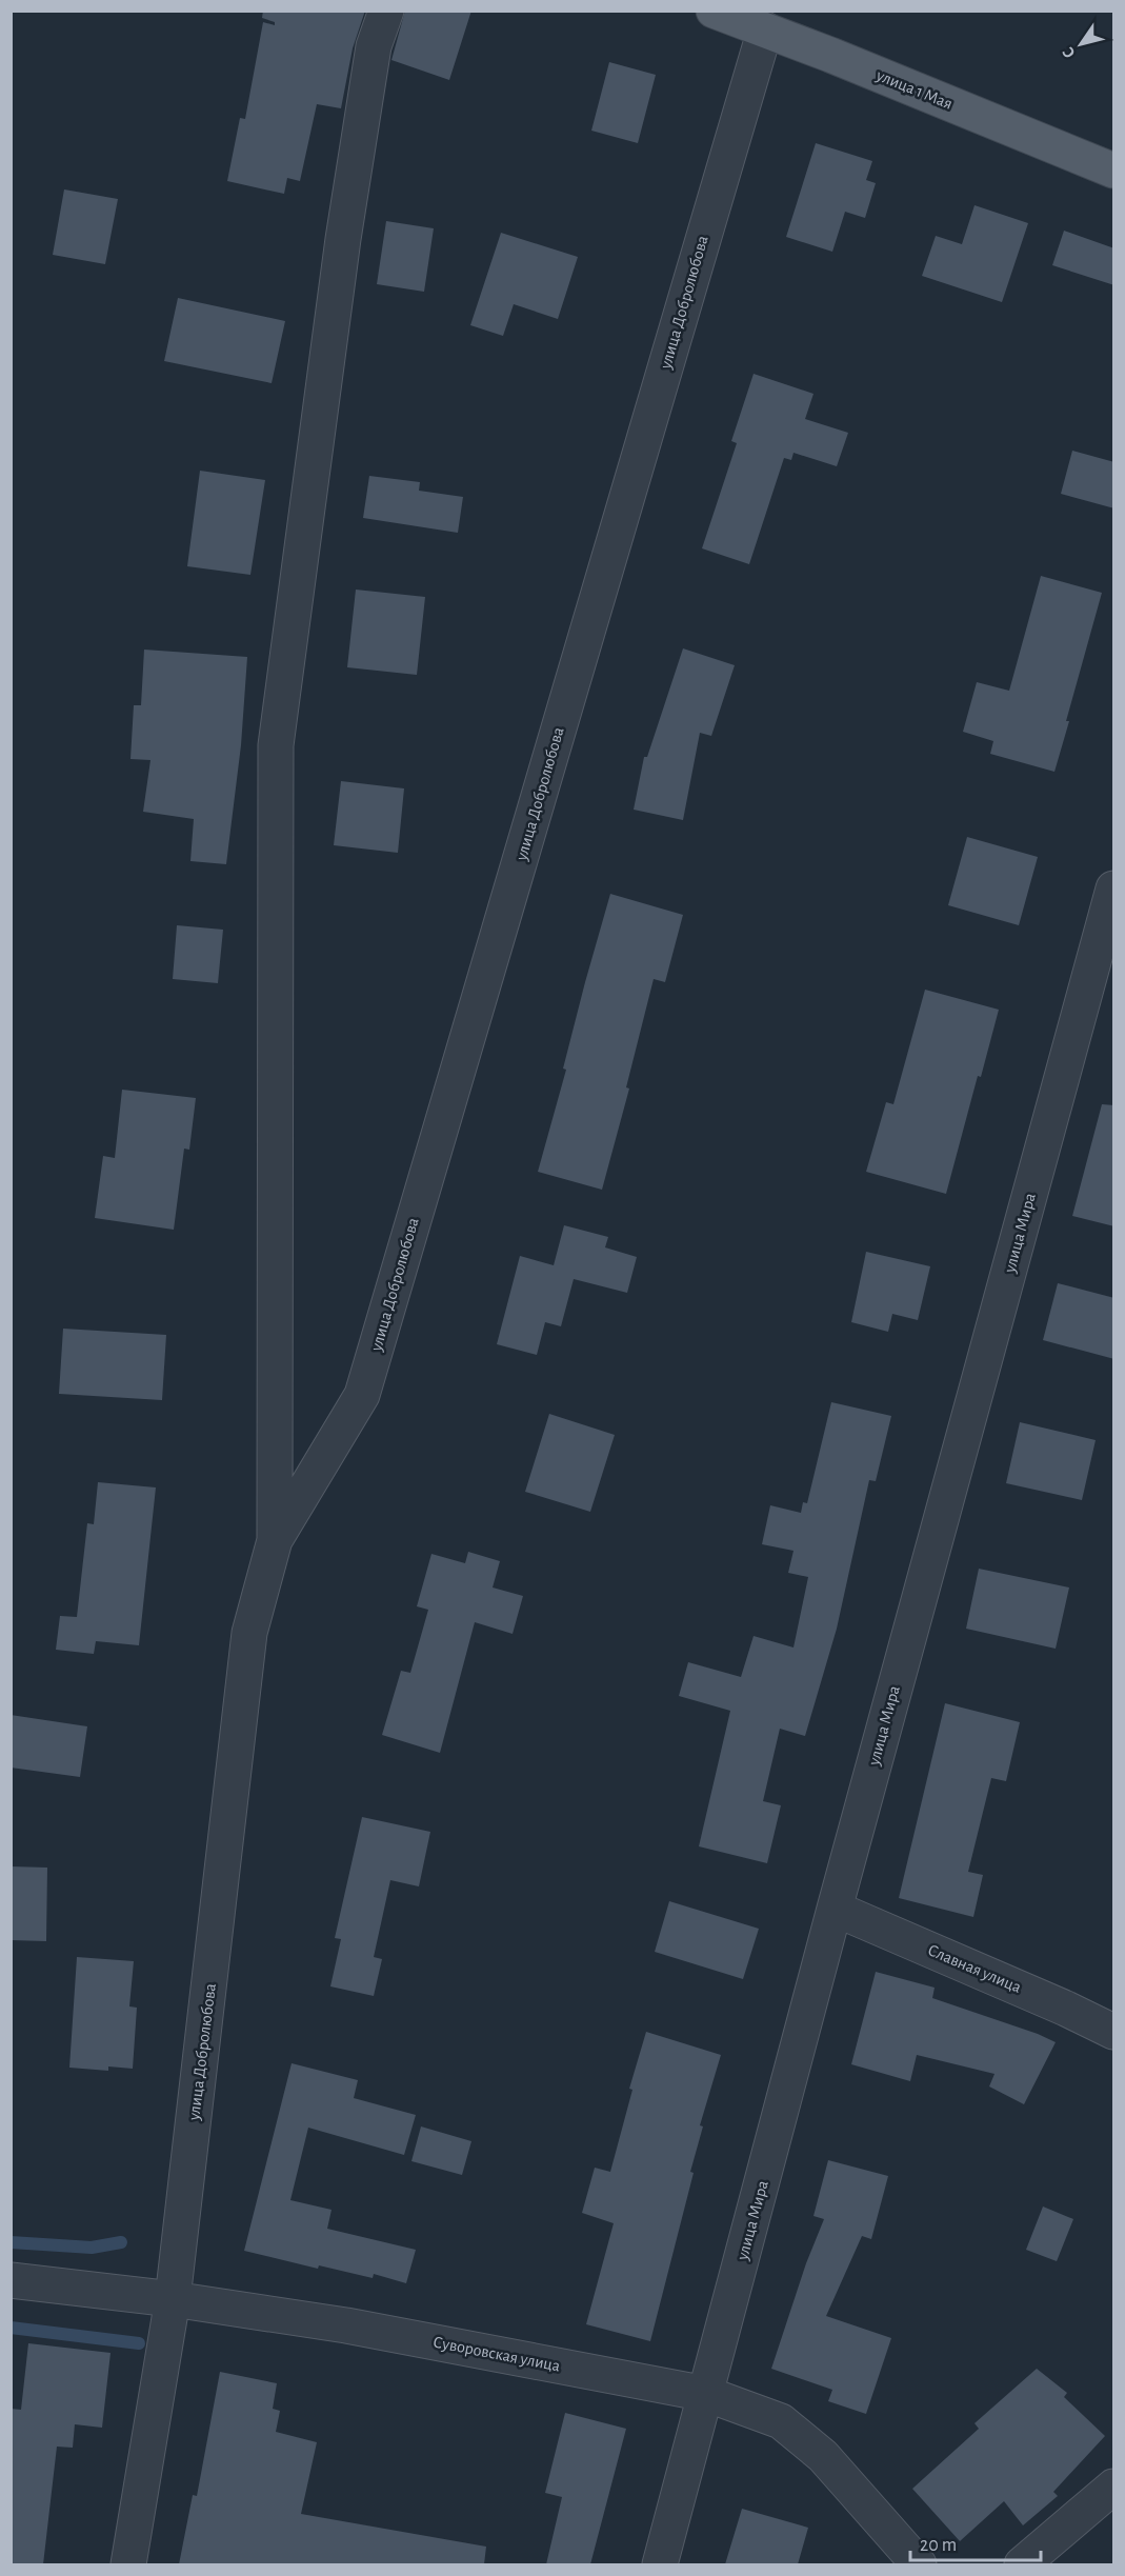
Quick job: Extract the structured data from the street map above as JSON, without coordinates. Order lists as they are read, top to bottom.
{
  "streets": {
    "main road": ["улица 1 Мая"],
    "street": [
      "улица Добролюбова",
      "улица Мира",
      "Славная улица",
      "Суворовская улица"
    ]
  },
  "crossings": [
    ["улица 1 Мая", "улица Добролюбова"],
    ["улица Добролюбова", "Суворовская улица"],
    ["улица Мира", "Славная улица"],
    ["улица Мира", "Суворовская улица"]
  ],
  "scale_bar": "20 m",
  "north": "bottom left"
}
